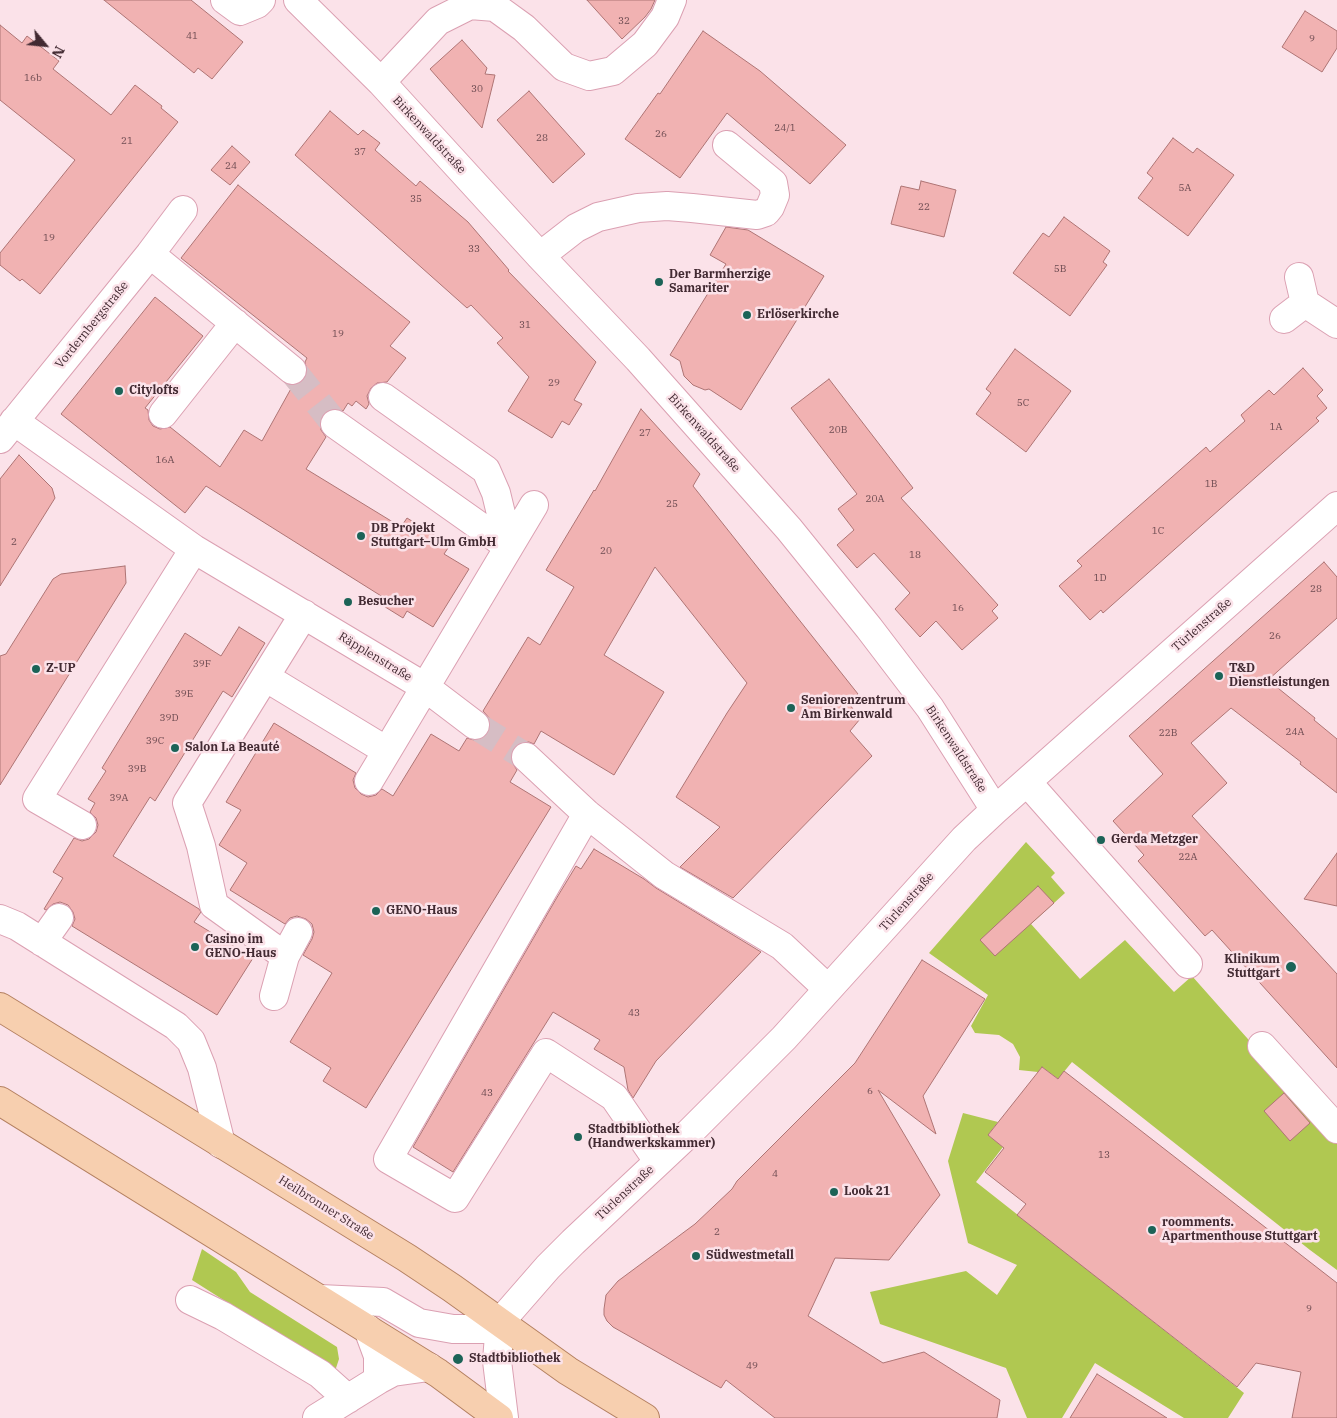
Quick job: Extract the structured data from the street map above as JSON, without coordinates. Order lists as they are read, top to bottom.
{
  "streets": {
    "main road": ["Heilbronner Straße"],
    "street": [
      "Birkenwaldstraße",
      "Vordernbergstraße",
      "Türlenstraße",
      "Räpplenstraße"
    ]
  },
  "crossings": [
    ["Birkenwaldstraße", "Türlenstraße"],
    ["Vordernbergstraße", "Räpplenstraße"],
    ["Türlenstraße", "Heilbronner Straße"]
  ],
  "places": [
    "Der Barmherzige Samariter",
    "Erlöserkirche",
    "Citylofts",
    "DB Projekt Stuttgart–Ulm GmbH",
    "Besucher",
    "Z-UP",
    "T&D Dienstleistungen",
    "Seniorenzentrum Am Birkenwald",
    "Salon La Beauté",
    "Gerda Metzger",
    "GENO-Haus",
    "Casino im GENO-Haus",
    "Klinikum Stuttgart",
    "Stadtbibliothek (Handwerkskammer)",
    "Look 21",
    "roomments. Apartmenthouse Stuttgart",
    "Südwestmetall",
    "Stadtbibliothek"
  ],
  "house_numbers": [
    "32",
    "41",
    "9",
    "16b",
    "30",
    "24/1",
    "26",
    "28",
    "21",
    "37",
    "24",
    "5A",
    "35",
    "22",
    "19",
    "33",
    "5B",
    "31",
    "19",
    "29",
    "5C",
    "1A",
    "20B",
    "27",
    "16A",
    "1B",
    "20A",
    "25",
    "1C",
    "2",
    "20",
    "18",
    "1D",
    "28",
    "16",
    "26",
    "39F",
    "39E",
    "39D",
    "24A",
    "22B",
    "39C",
    "39B",
    "39A",
    "22A",
    "43",
    "6",
    "43",
    "13",
    "4",
    "2",
    "9",
    "49"
  ],
  "north": "bottom right"
}
